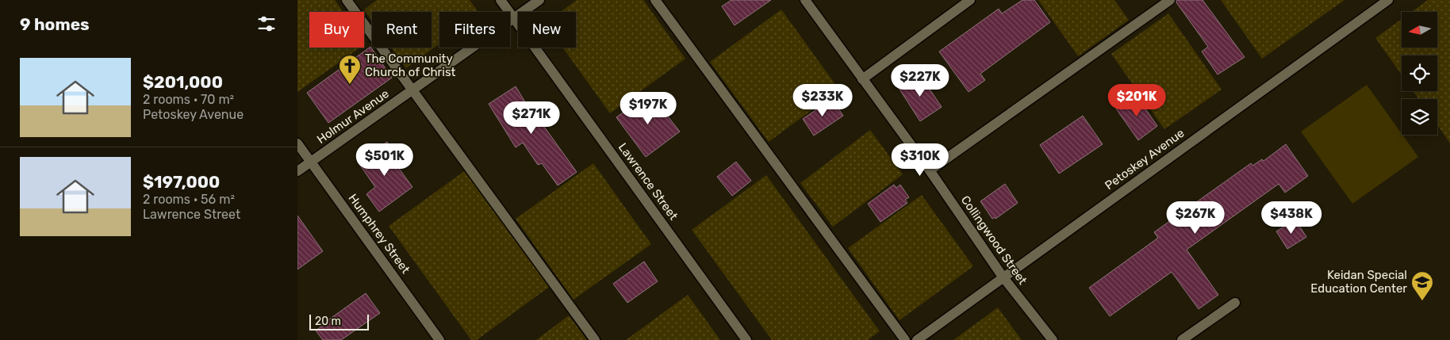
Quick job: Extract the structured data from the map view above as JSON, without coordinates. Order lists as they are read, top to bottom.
{
  "streets": {
    "street": [
      "Holmur Avenue",
      "Petoskey Avenue",
      "Lawrence Street",
      "Humphrey Street",
      "Collingwood Street"
    ]
  },
  "crossings": [
    ["Holmur Avenue", "Lawrence Street"],
    ["Holmur Avenue", "Humphrey Street"],
    ["Petoskey Avenue", "Collingwood Street"]
  ],
  "places": {
    "church": ["The Community Church of Christ"],
    "school or university": ["Keidan Special Education Center"]
  },
  "scale_bar": "20 m",
  "north": "left",
  "page": {
    "heading": "9 homes",
    "chip": [
      "Buy",
      "Rent",
      "Filters",
      "New"
    ],
    "list": [
      {
        "name": "$201,000",
        "note": "2 rooms · 70 m² · Petoskey Avenue"
      },
      {
        "name": "$197,000",
        "note": "2 rooms · 56 m² · Lawrence Street"
      }
    ],
    "price": [
      "$227K",
      "$233K",
      "$201K",
      "$197K",
      "$271K",
      "$501K",
      "$310K",
      "$267K",
      "$438K"
    ],
    "scale": "20 m"
  }
}
